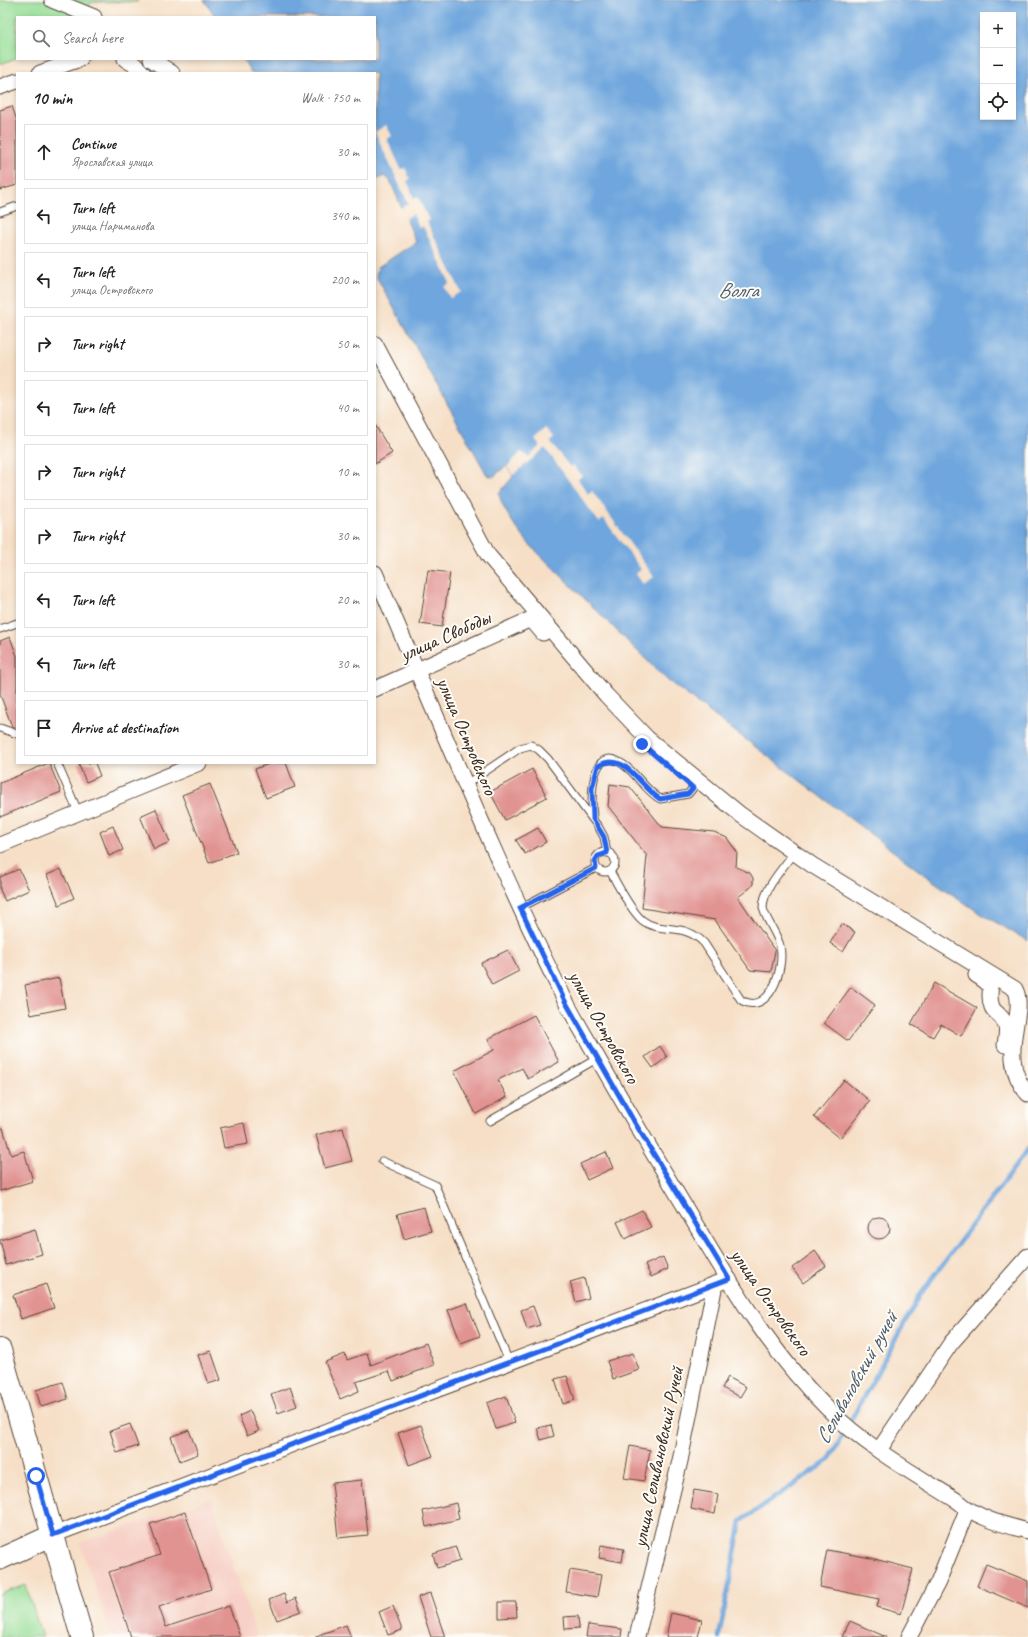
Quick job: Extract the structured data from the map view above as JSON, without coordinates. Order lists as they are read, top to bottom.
{
  "streets": {
    "street": ["улица Свободы", "улица Островского", "улица Селивановский Ручей"]
  },
  "crossings": [
    ["улица Свободы", "улица Островского"],
    ["улица Островского", "улица Селивановский Ручей"]
  ],
  "water": ["Волга", "Селивановский ручей"],
  "page": {
    "map_buttons": ["+", "−"],
    "search": "Search here",
    "heading": ["10 min", "Walk · 750 m"],
    "list": [
      ["Continue", "Ярославская улица", "30 m"],
      ["Turn left", "улица Нариманова", "340 m"],
      ["Turn left", "улица Островского", "200 m"],
      ["Turn right", "50 m"],
      ["Turn left", "40 m"],
      ["Turn right", "10 m"],
      ["Turn right", "30 m"],
      ["Turn left", "20 m"],
      ["Turn left", "30 m"],
      "Arrive at destination"
    ]
  }
}
